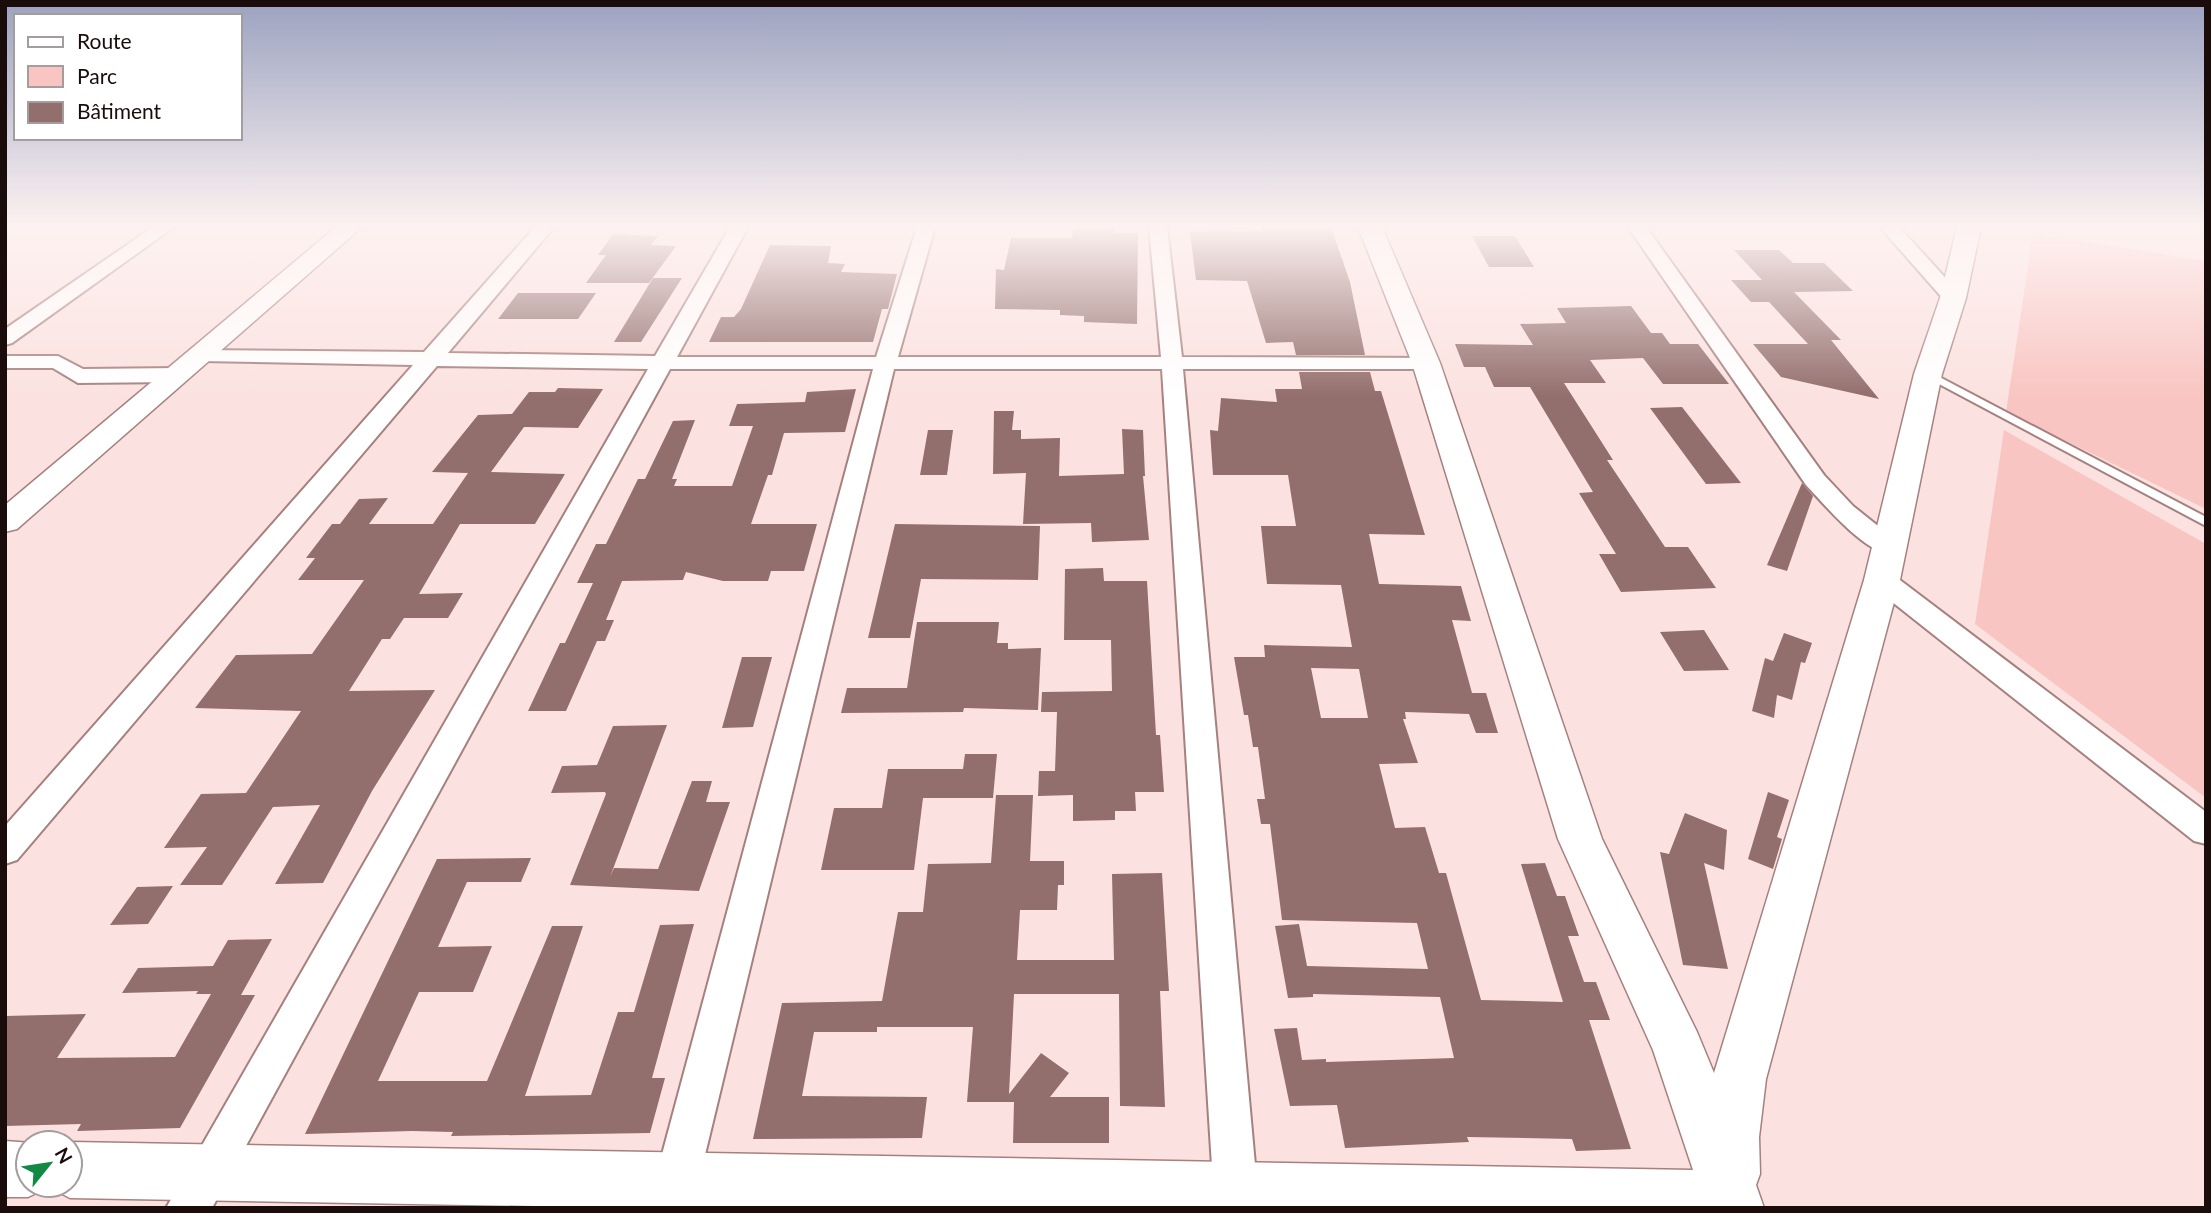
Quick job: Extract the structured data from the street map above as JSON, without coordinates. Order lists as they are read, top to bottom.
{
  "legend": ["Route", "Parc", "Bâtiment"],
  "north": "top right"
}
